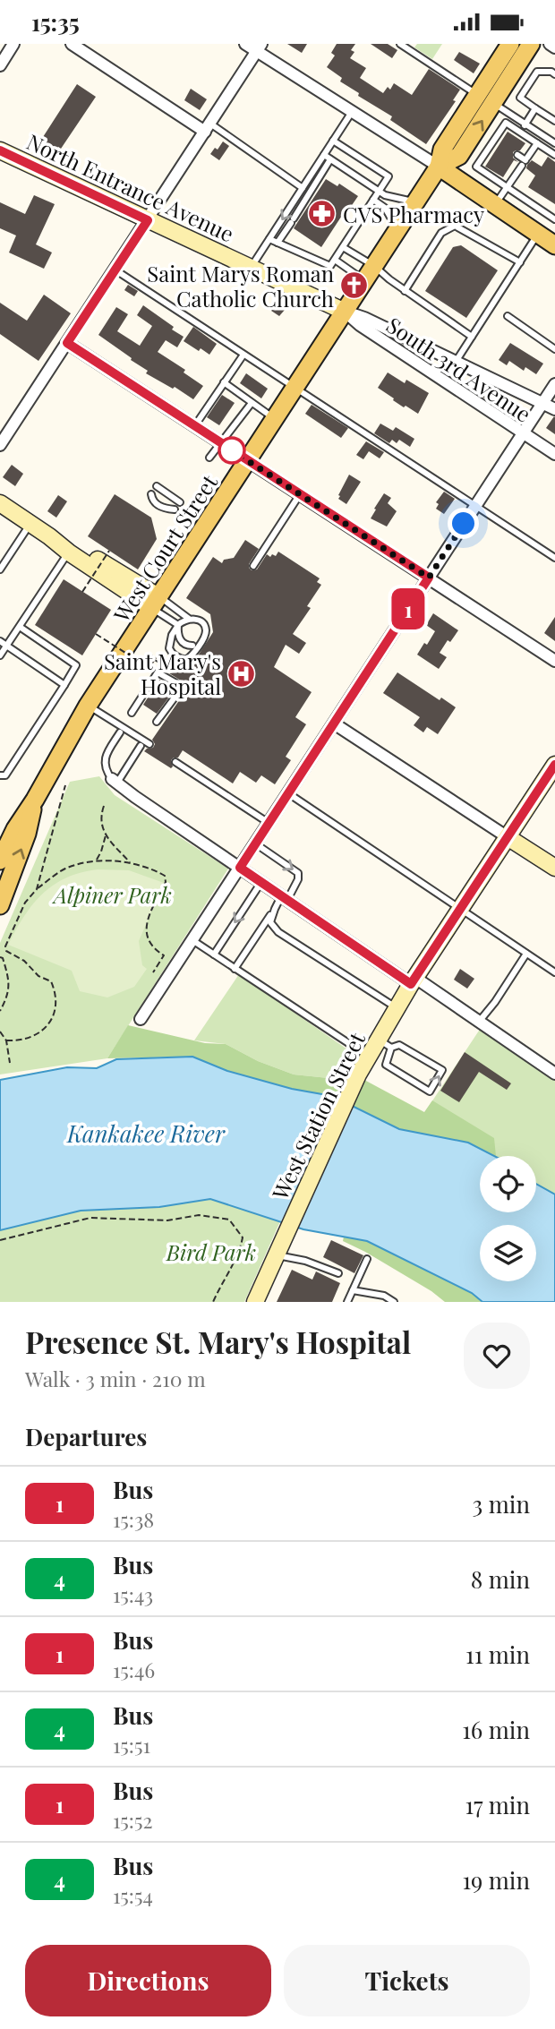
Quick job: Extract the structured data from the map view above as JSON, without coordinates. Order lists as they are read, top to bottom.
{
  "streets": {
    "main road": ["North Entrance Avenue", "West Court Street", "West Station Street"],
    "street": ["South 3rd Avenue"]
  },
  "crossings": [
    ["North Entrance Avenue", "South 3rd Avenue"],
    ["North Entrance Avenue", "West Court Street"],
    ["South 3rd Avenue", "West Court Street"]
  ],
  "water": ["Kankakee River"],
  "parks": ["Alpiner Park", "Bird Park"],
  "places": {
    "pharmacy": ["CVS Pharmacy"],
    "church": ["Saint Marys Roman Catholic Church"],
    "hospital": ["Saint Mary's Hospital"]
  },
  "lines": ["bus line 1"],
  "page": {
    "status": "15:35",
    "on_map": "1",
    "heading": [
      ["Presence St. Mary's Hospital", "Walk · 3 min · 210 m"],
      "Departures"
    ],
    "list": [
      {
        "mark": "1",
        "name": "Bus",
        "note": "15:38",
        "value": "3 min"
      },
      {
        "mark": "4",
        "name": "Bus",
        "note": "15:43",
        "value": "8 min"
      },
      {
        "mark": "1",
        "name": "Bus",
        "note": "15:46",
        "value": "11 min"
      },
      {
        "mark": "4",
        "name": "Bus",
        "note": "15:51",
        "value": "16 min"
      },
      {
        "mark": "1",
        "name": "Bus",
        "note": "15:52",
        "value": "17 min"
      },
      {
        "mark": "4",
        "name": "Bus",
        "note": "15:54",
        "value": "19 min"
      }
    ],
    "buttons": ["Directions", "Tickets"]
  }
}
